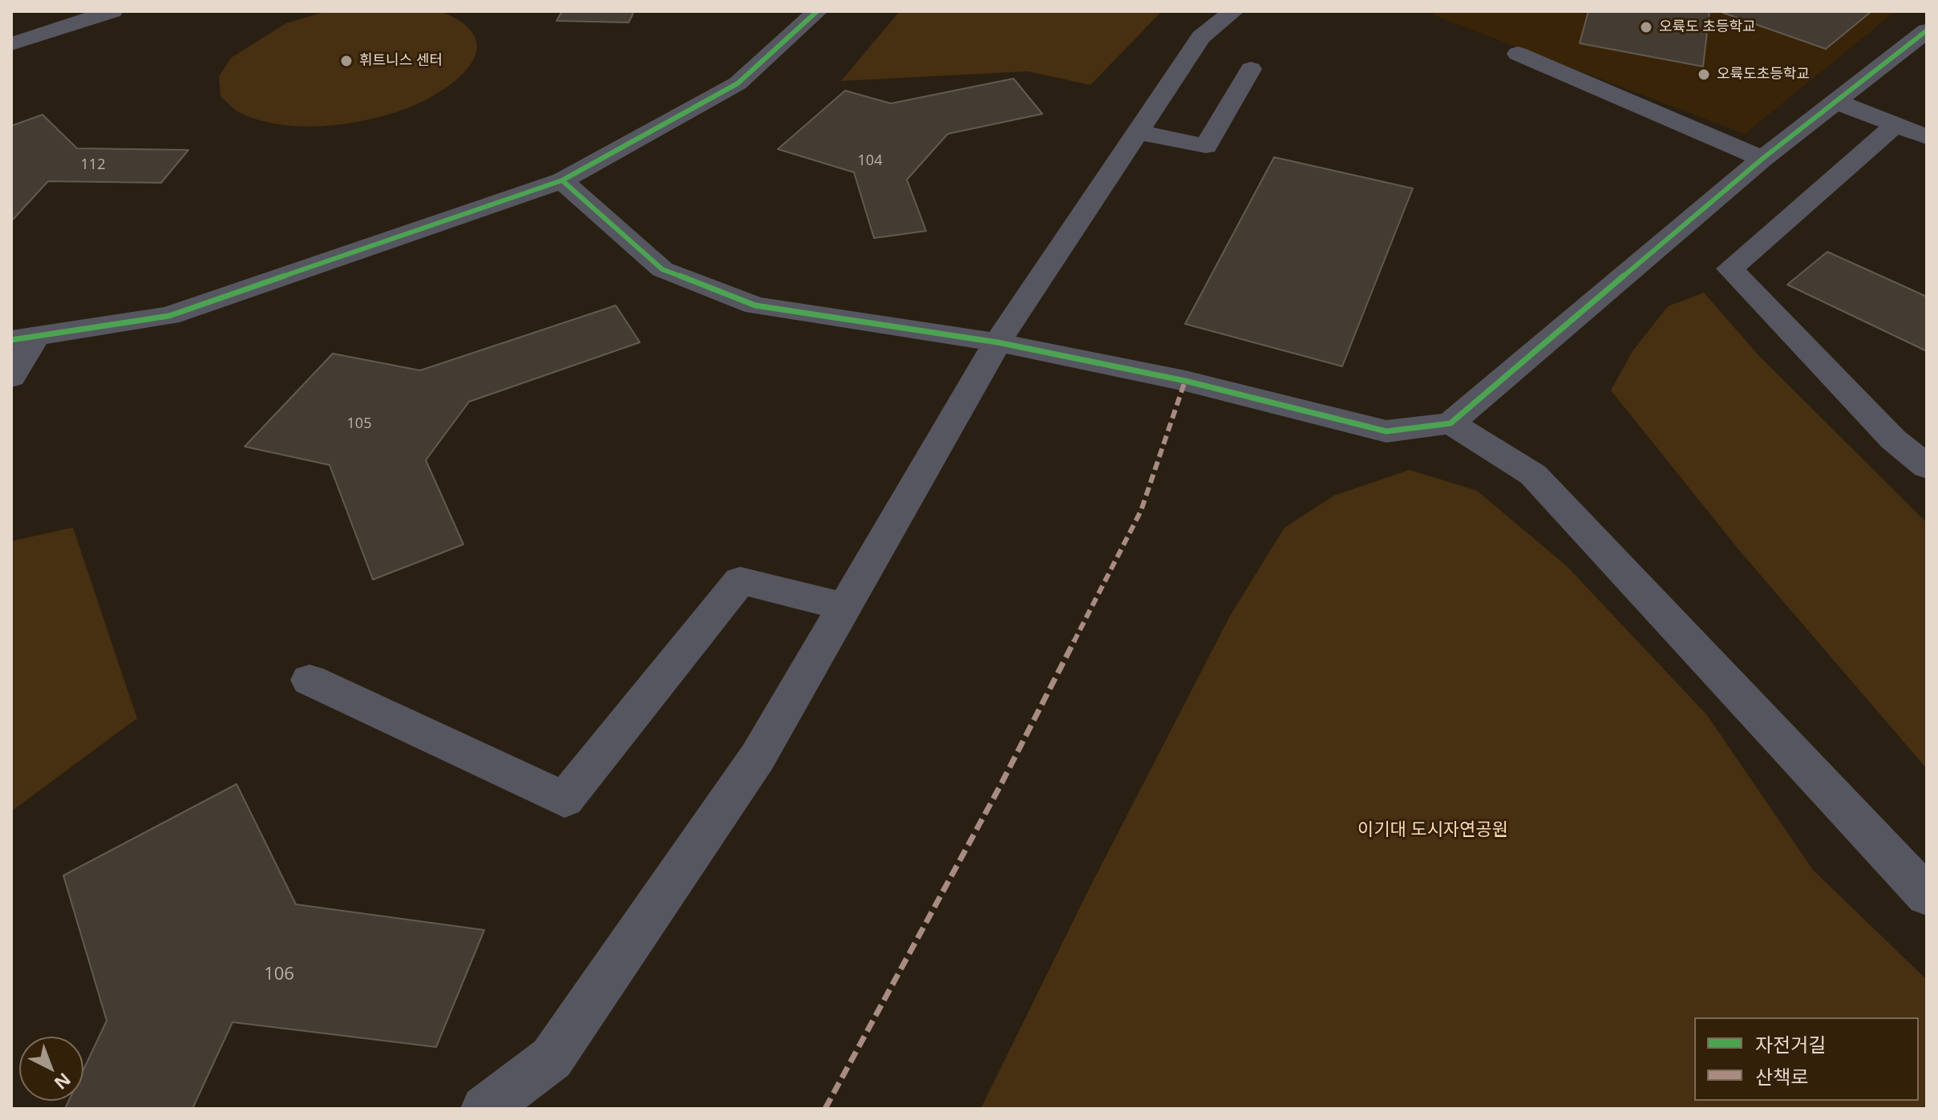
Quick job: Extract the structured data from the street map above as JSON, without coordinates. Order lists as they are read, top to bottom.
{
  "parks": ["이기대 도시자연공원"],
  "places": ["오륙도 초등학교", "휘트니스 센터", "오륙도초등학교"],
  "house_numbers": [
    "104",
    "112",
    "105",
    "106"
  ],
  "legend": ["자전거길", "산책로"],
  "north": "bottom right"
}
